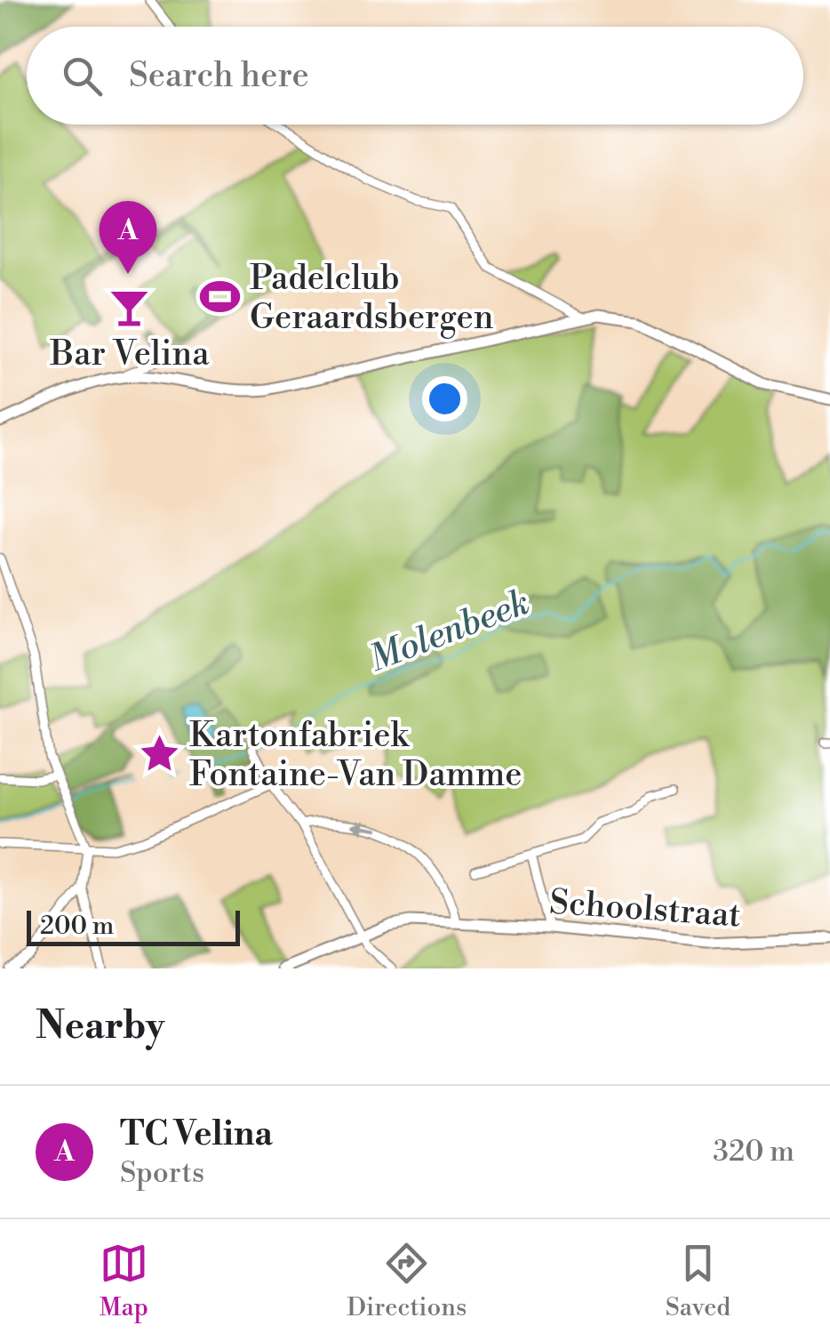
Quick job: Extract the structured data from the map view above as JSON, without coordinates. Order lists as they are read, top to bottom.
{
  "streets": {
    "street": ["Schoolstraat"]
  },
  "water": ["Molenbeek"],
  "places": {
    "sports": ["Padelclub Geraardsbergen"],
    "bar": ["Bar Velina"],
    "place": ["Kartonfabriek Fontaine-Van Damme"]
  },
  "scale_bar": "200 m",
  "page": {
    "search": "Search here",
    "pins": "A",
    "scale": "200 m",
    "heading": "Nearby",
    "list": [
      {
        "mark": "A",
        "name": "TC Velina",
        "note": "Sports",
        "value": "320 m"
      }
    ],
    "nav": ["Map", "Directions", "Saved"]
  }
}
